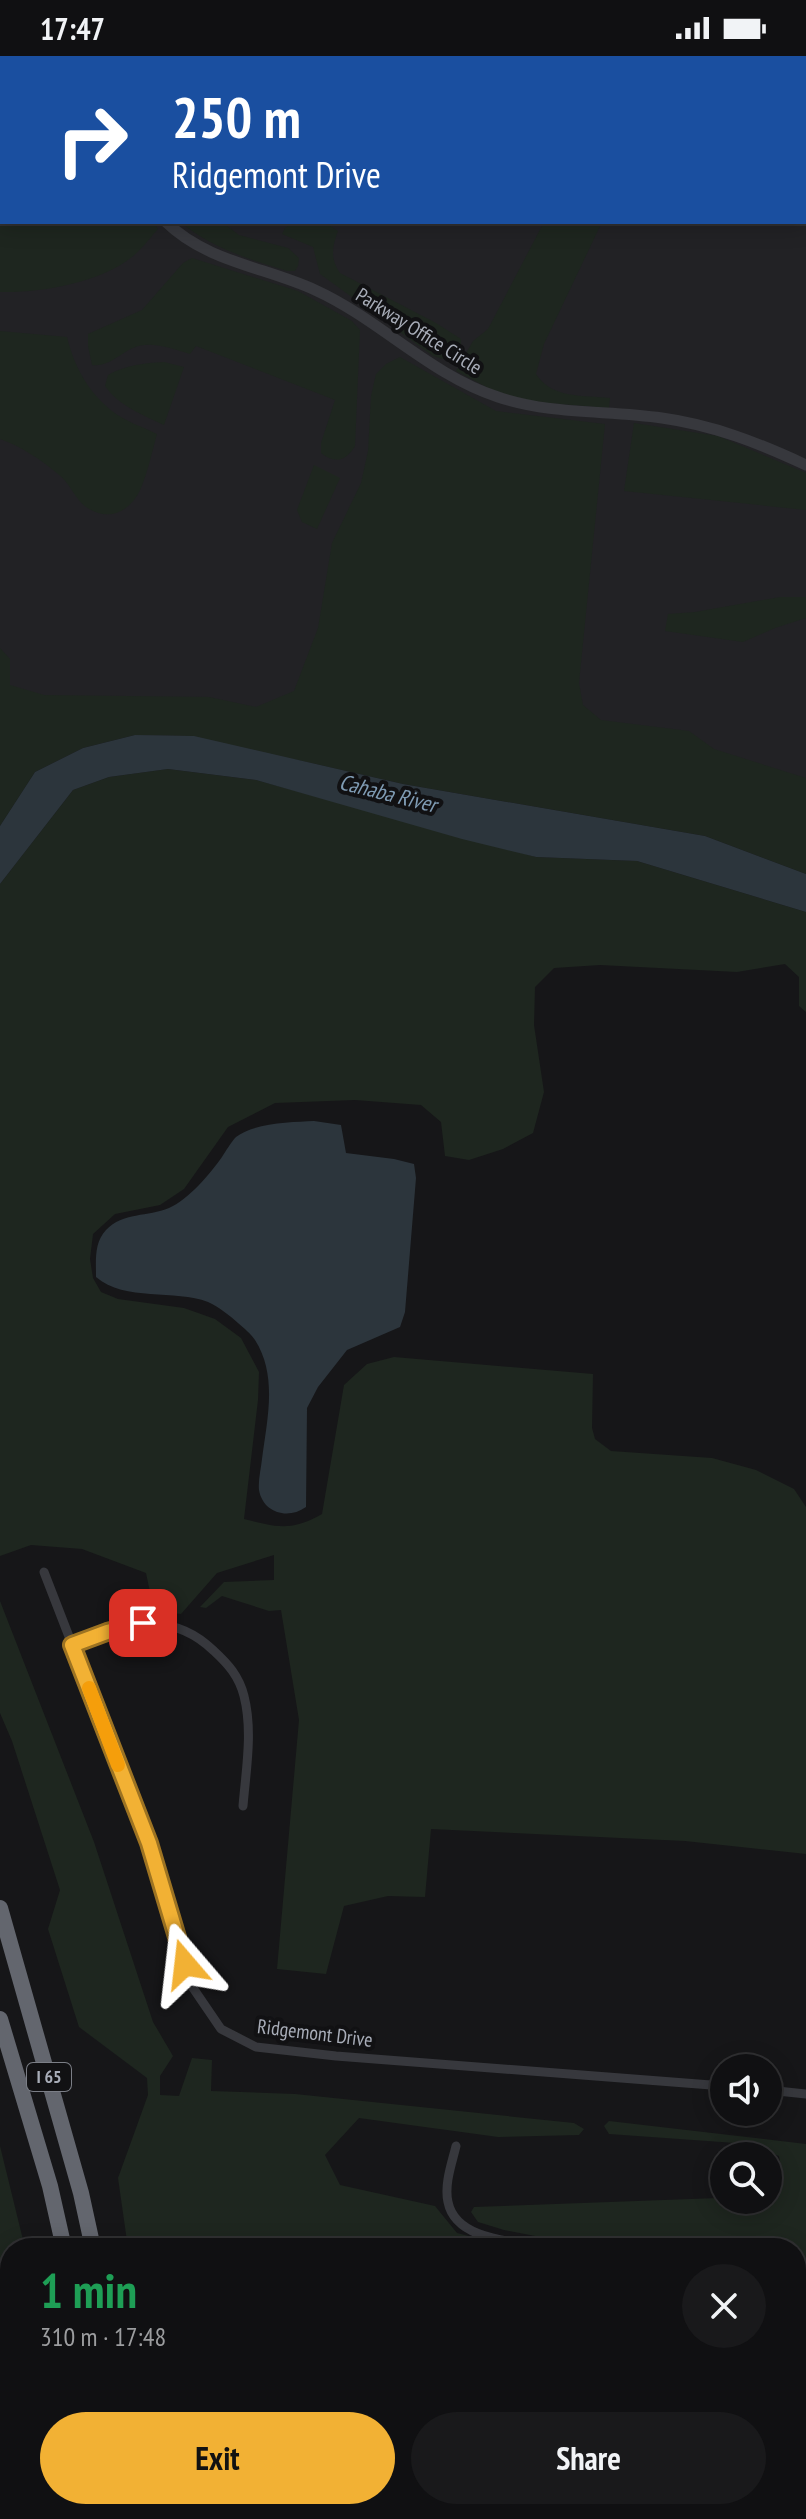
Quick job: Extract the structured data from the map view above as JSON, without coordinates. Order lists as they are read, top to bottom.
{
  "streets": {
    "highway": ["I 65"],
    "street": ["Parkway Office Circle", "Ridgemont Drive"]
  },
  "water": ["Cahaba River"],
  "page": {
    "status": "17:47",
    "turn": ["250 m", "Ridgemont Drive"],
    "heading": ["1 min", "310 m · 17:48"],
    "buttons": ["Exit", "Share"]
  }
}
